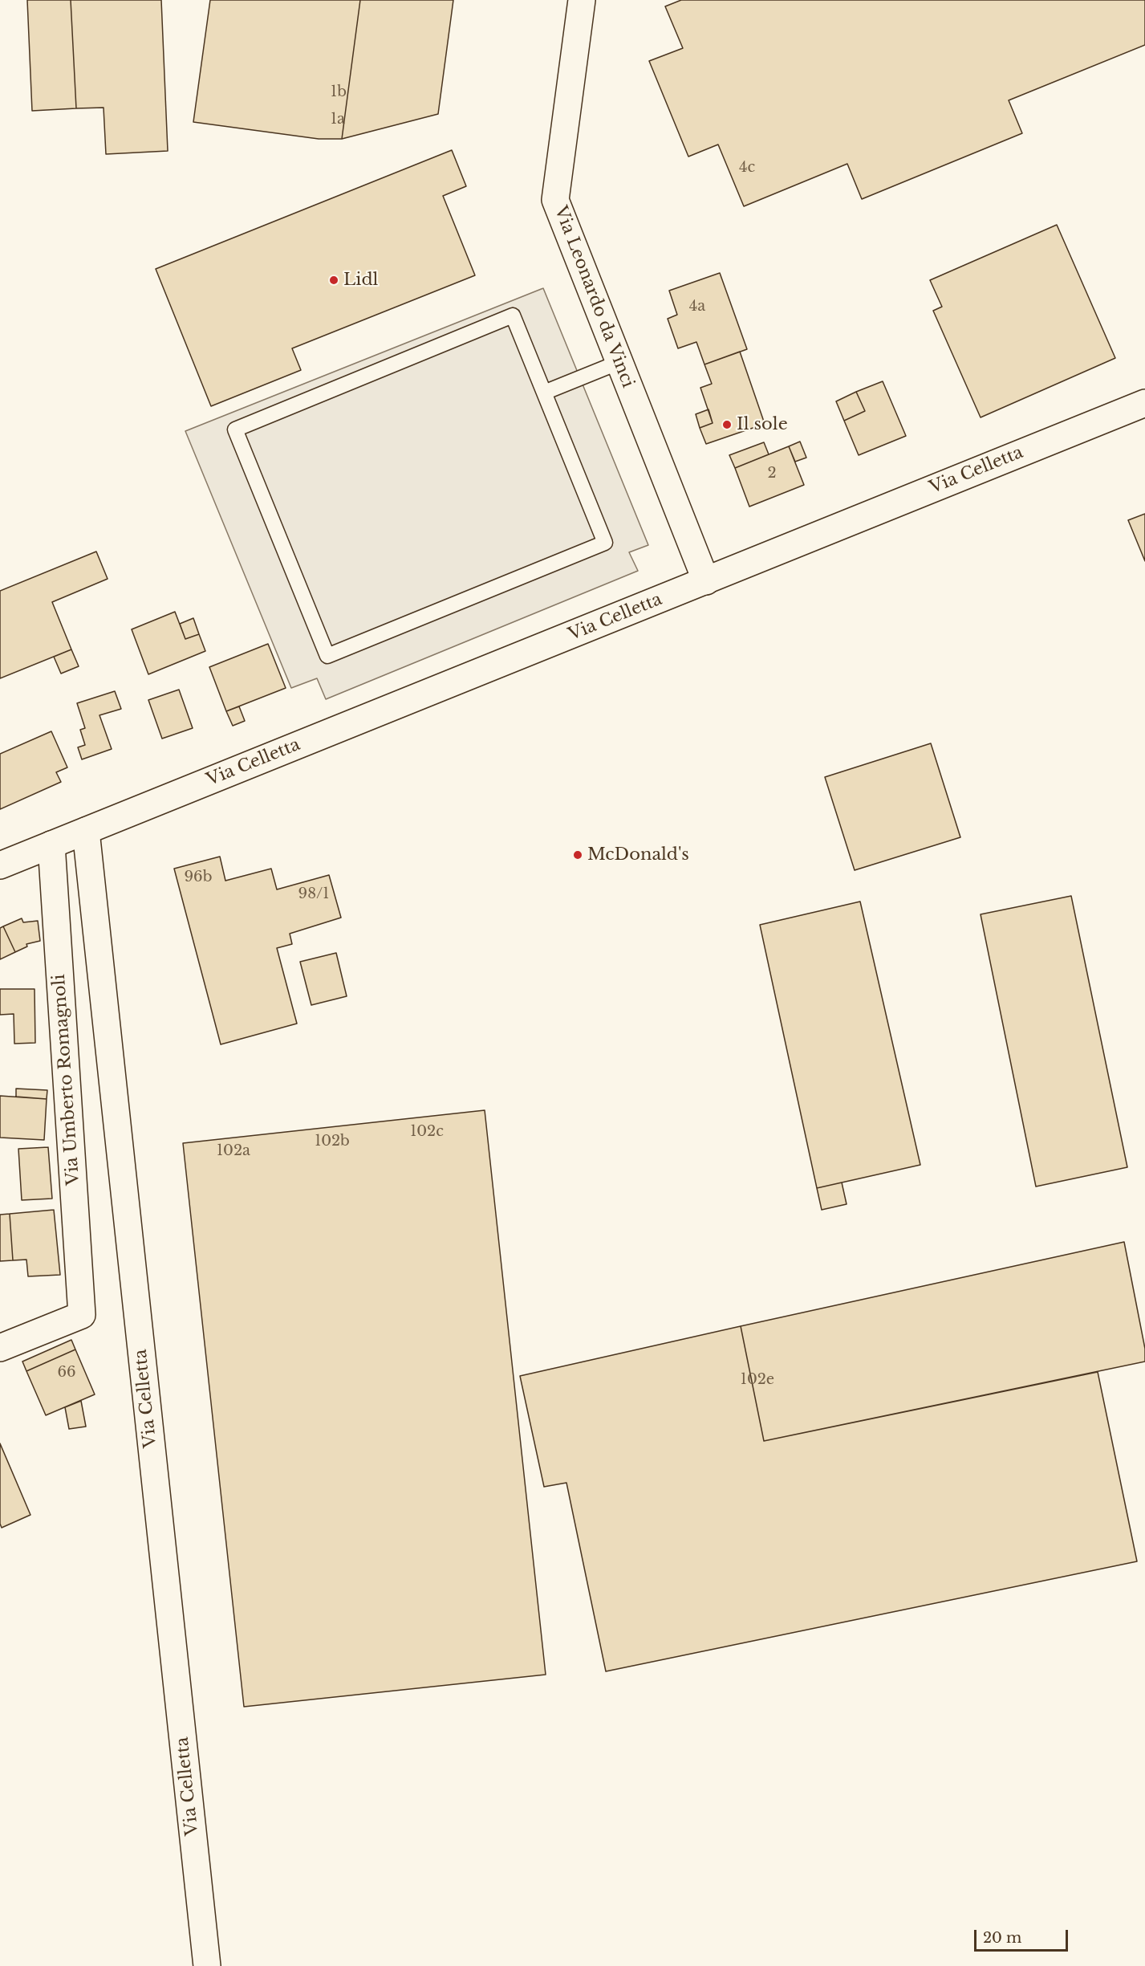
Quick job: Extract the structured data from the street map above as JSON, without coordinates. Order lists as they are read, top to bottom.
{
  "streets": {
    "street": ["Via Leonardo da Vinci", "Via Celletta", "Via Umberto Romagnoli"]
  },
  "crossings": [
    ["Via Leonardo da Vinci", "Via Celletta"],
    ["Via Celletta", "Via Umberto Romagnoli"]
  ],
  "places": ["Lidl", "Il sole", "McDonald's"],
  "house_numbers": [
    "1b",
    "1a",
    "4c",
    "4a",
    "2",
    "96b",
    "98/1",
    "102c",
    "102b",
    "102a",
    "66",
    "102e"
  ],
  "scale_bar": "20 m"
}
